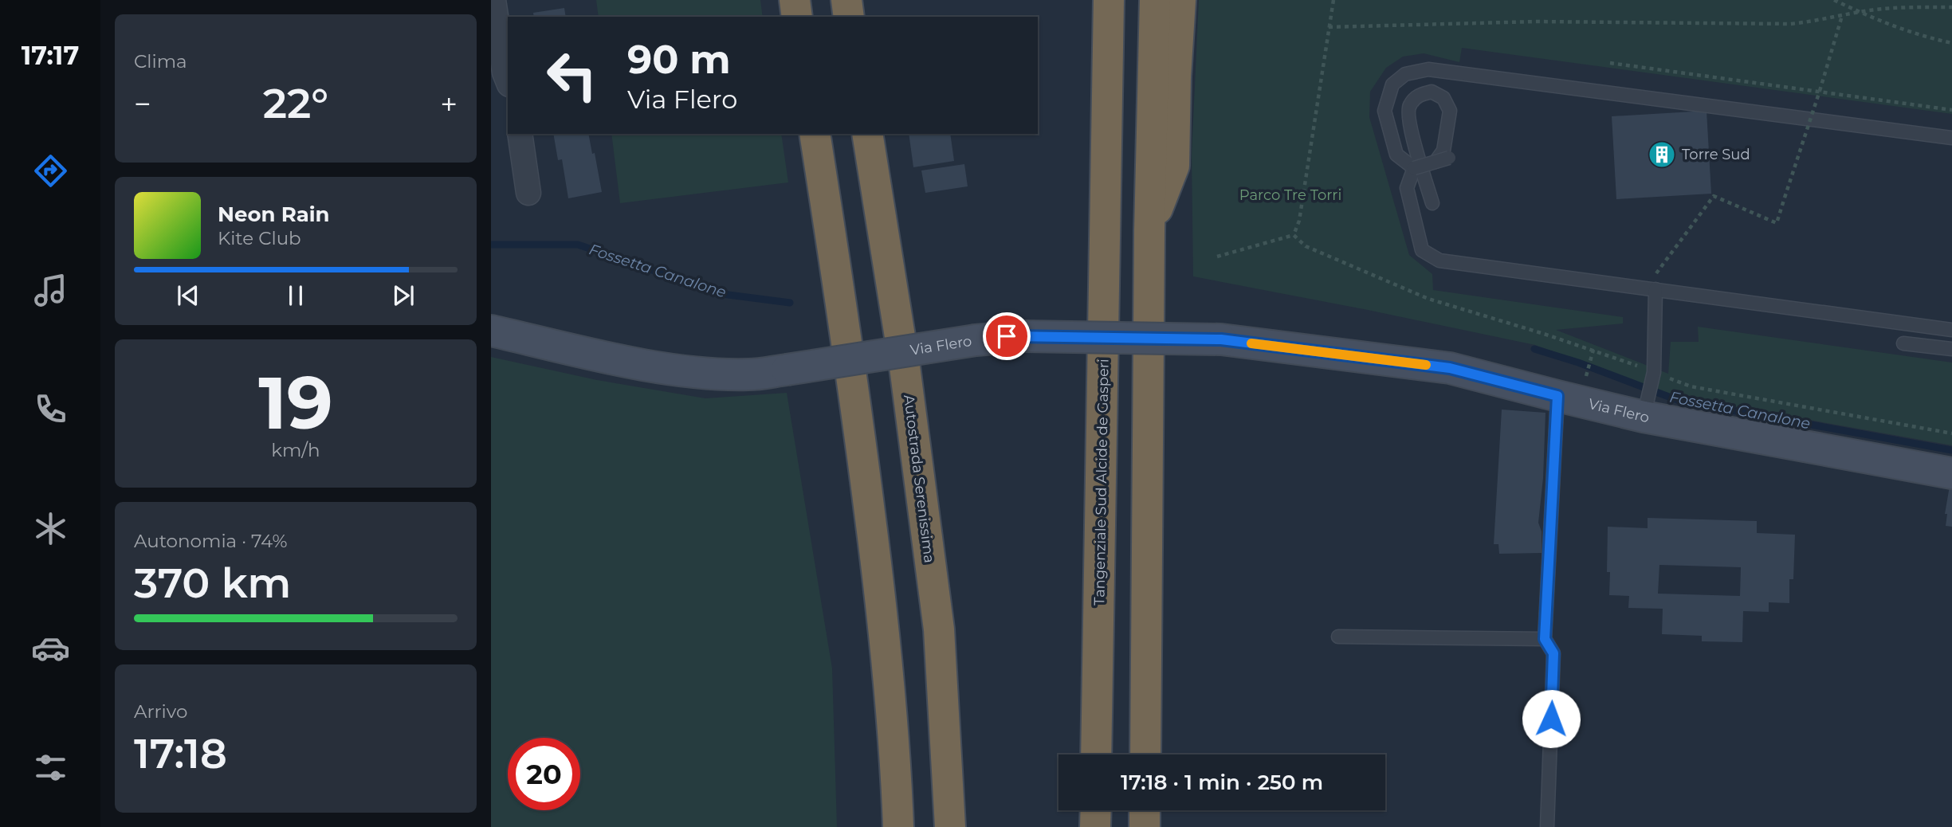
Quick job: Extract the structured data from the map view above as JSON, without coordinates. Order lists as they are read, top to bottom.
{
  "streets": {
    "highway": ["Autostrada Serenissima", "Tangenziale Sud Alcide de Gasperi"],
    "street": ["Via Flero"]
  },
  "water": ["Fossetta Canalone"],
  "parks": ["Parco Tre Torri"],
  "places": {
    "building": ["Torre Sud"]
  },
  "page": {
    "tabs": "17:17",
    "tile": [
      "Clima",
      ["19", "km/h"],
      ["Autonomia · 74%", "370 km"],
      ["Arrivo", "17:18"]
    ],
    "turn": ["90 m", "Via Flero"],
    "heat": ["−", "22°", "+"],
    "song": ["Neon Rain", "Kite Club"],
    "limit": "20",
    "trip": "17:18 · 1 min · 250 m"
  }
}
